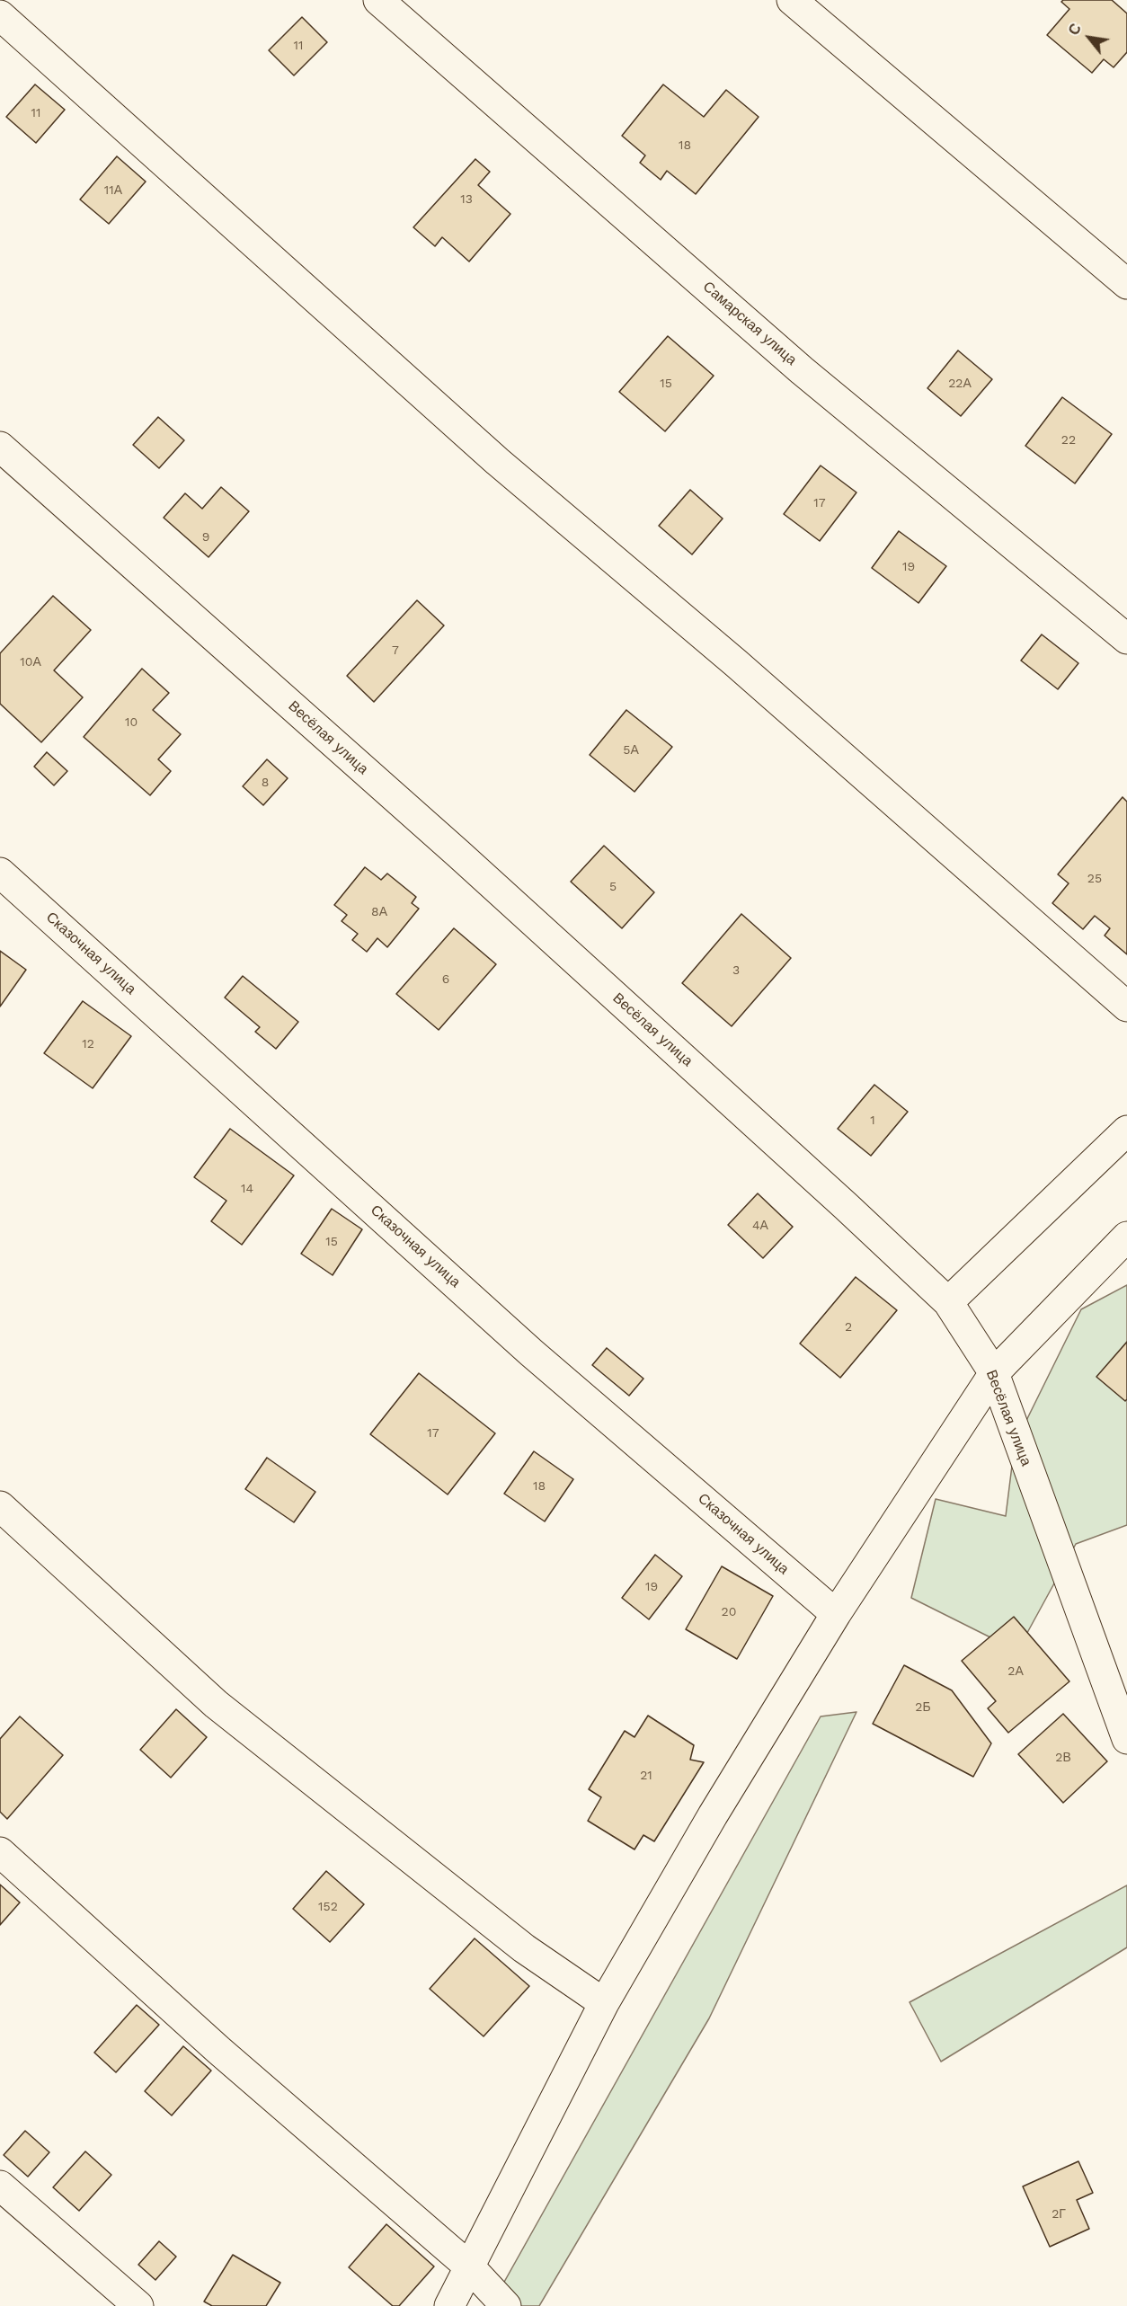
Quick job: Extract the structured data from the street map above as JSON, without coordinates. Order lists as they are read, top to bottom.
{
  "streets": {
    "street": ["Самарская улица", "Весёлая улица", "Сказочная улица"]
  },
  "house_numbers": [
    "11",
    "11",
    "18",
    "11А",
    "13",
    "15",
    "22А",
    "22",
    "17",
    "9",
    "19",
    "7",
    "10А",
    "10",
    "5А",
    "8",
    "25",
    "5",
    "8А",
    "3",
    "6",
    "12",
    "1",
    "14",
    "4А",
    "15",
    "2",
    "17",
    "18",
    "19",
    "20",
    "2А",
    "2Б",
    "2В",
    "21",
    "152",
    "2Г"
  ],
  "north": "top left"
}
